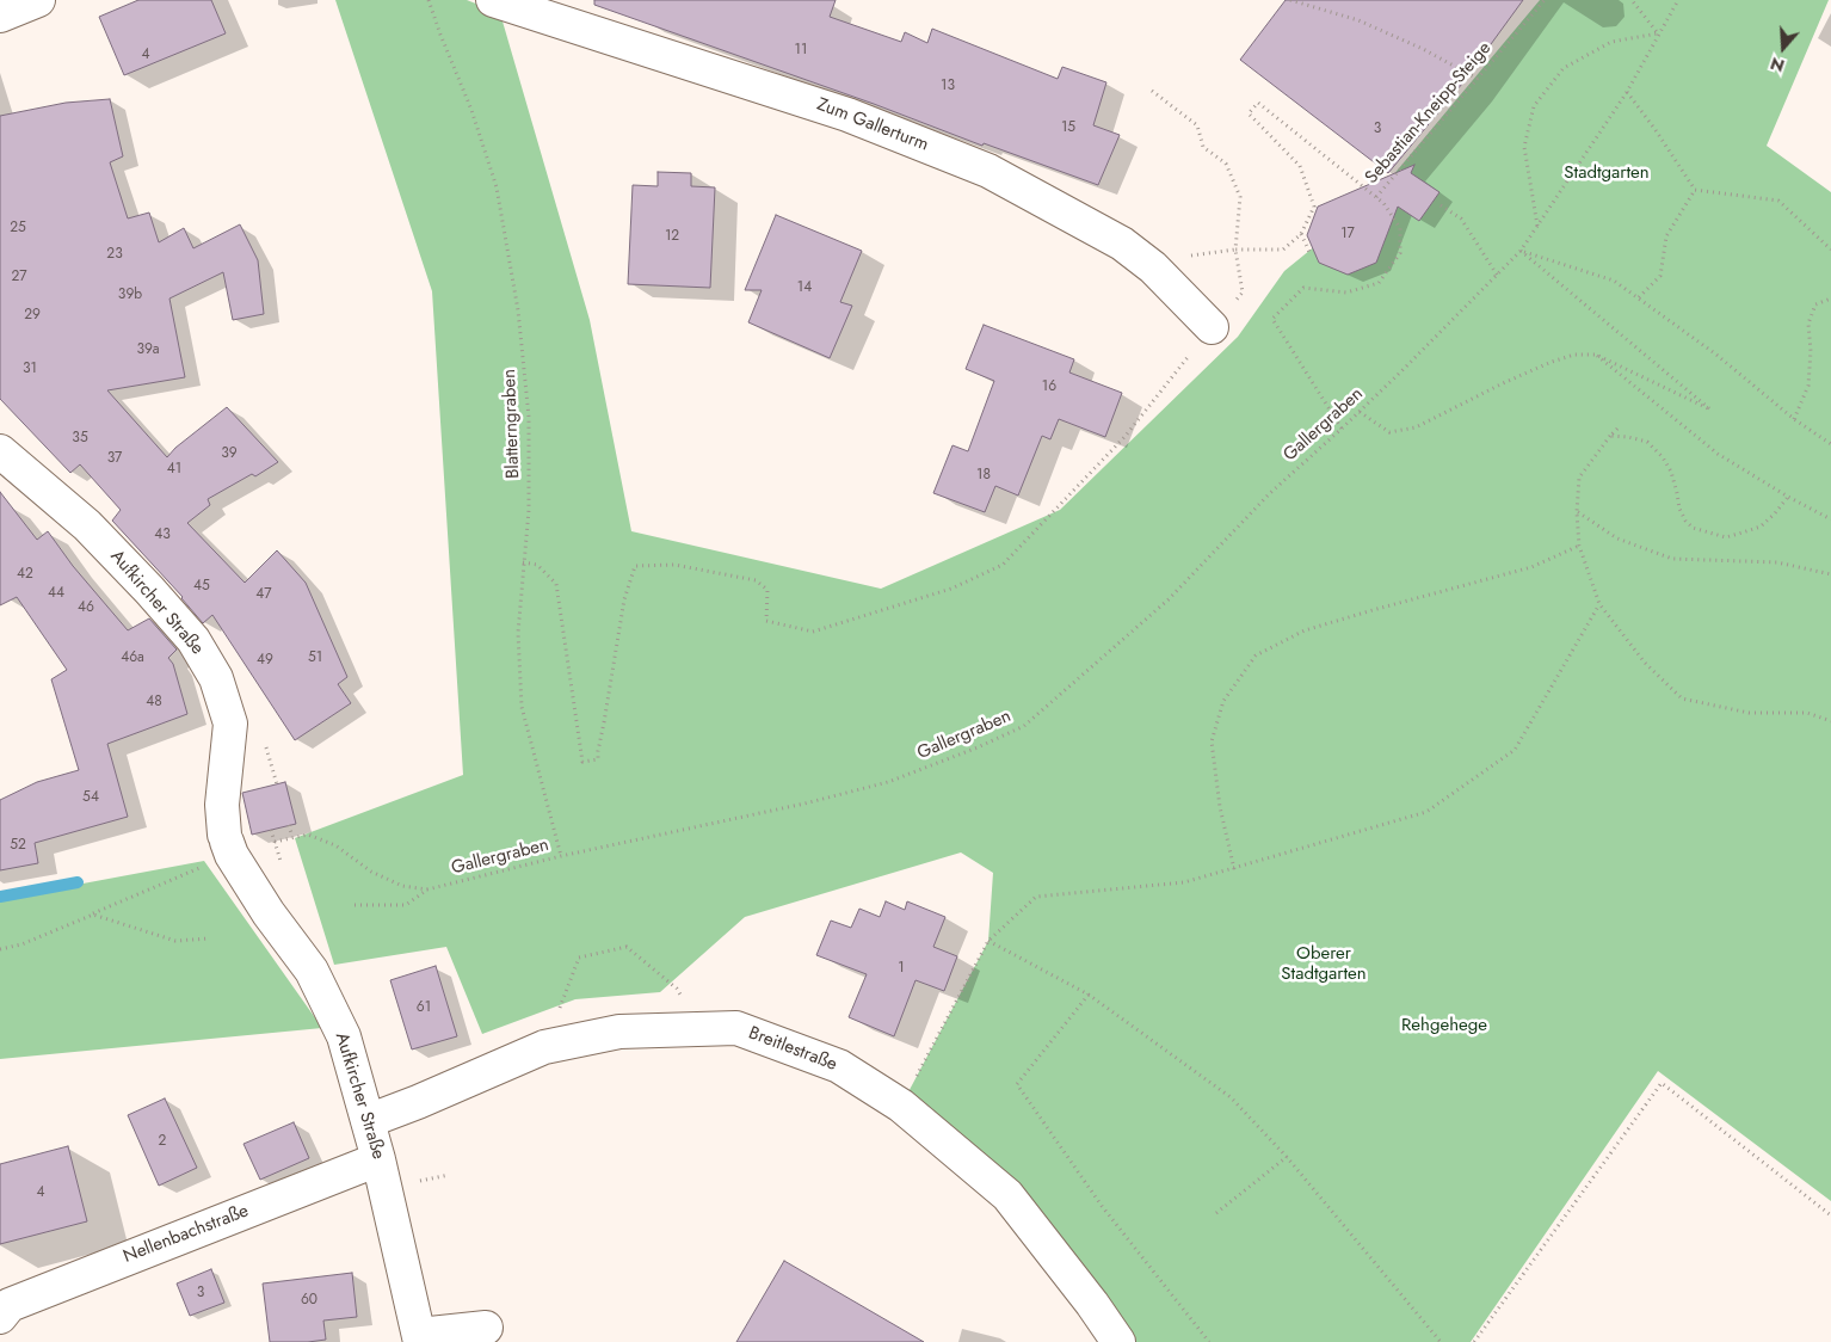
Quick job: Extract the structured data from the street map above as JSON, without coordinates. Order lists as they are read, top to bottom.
{
  "streets": {
    "street": [
      "Zum Gallerturm",
      "Aufkircher Straße",
      "Breitlestraße",
      "Nellenbachstraße"
    ],
    "path": ["Sebastian-Kneipp-Steige", "Blatterngraben", "Gallergraben"]
  },
  "crossings": [
    ["Blatterngraben", "Gallergraben"],
    ["Aufkircher Straße", "Breitlestraße"],
    ["Aufkircher Straße", "Nellenbachstraße"]
  ],
  "parks": ["Stadtgarten", "Oberer Stadtgarten", "Rehgehege"],
  "house_numbers": [
    "11",
    "4",
    "13",
    "15",
    "3",
    "25",
    "17",
    "12",
    "23",
    "27",
    "14",
    "39b",
    "29",
    "39a",
    "31",
    "16",
    "35",
    "39",
    "37",
    "41",
    "18",
    "43",
    "42",
    "45",
    "44",
    "47",
    "46",
    "46a",
    "51",
    "49",
    "48",
    "54",
    "52",
    "1",
    "61",
    "2",
    "4",
    "3",
    "60"
  ],
  "north": "bottom"
}
